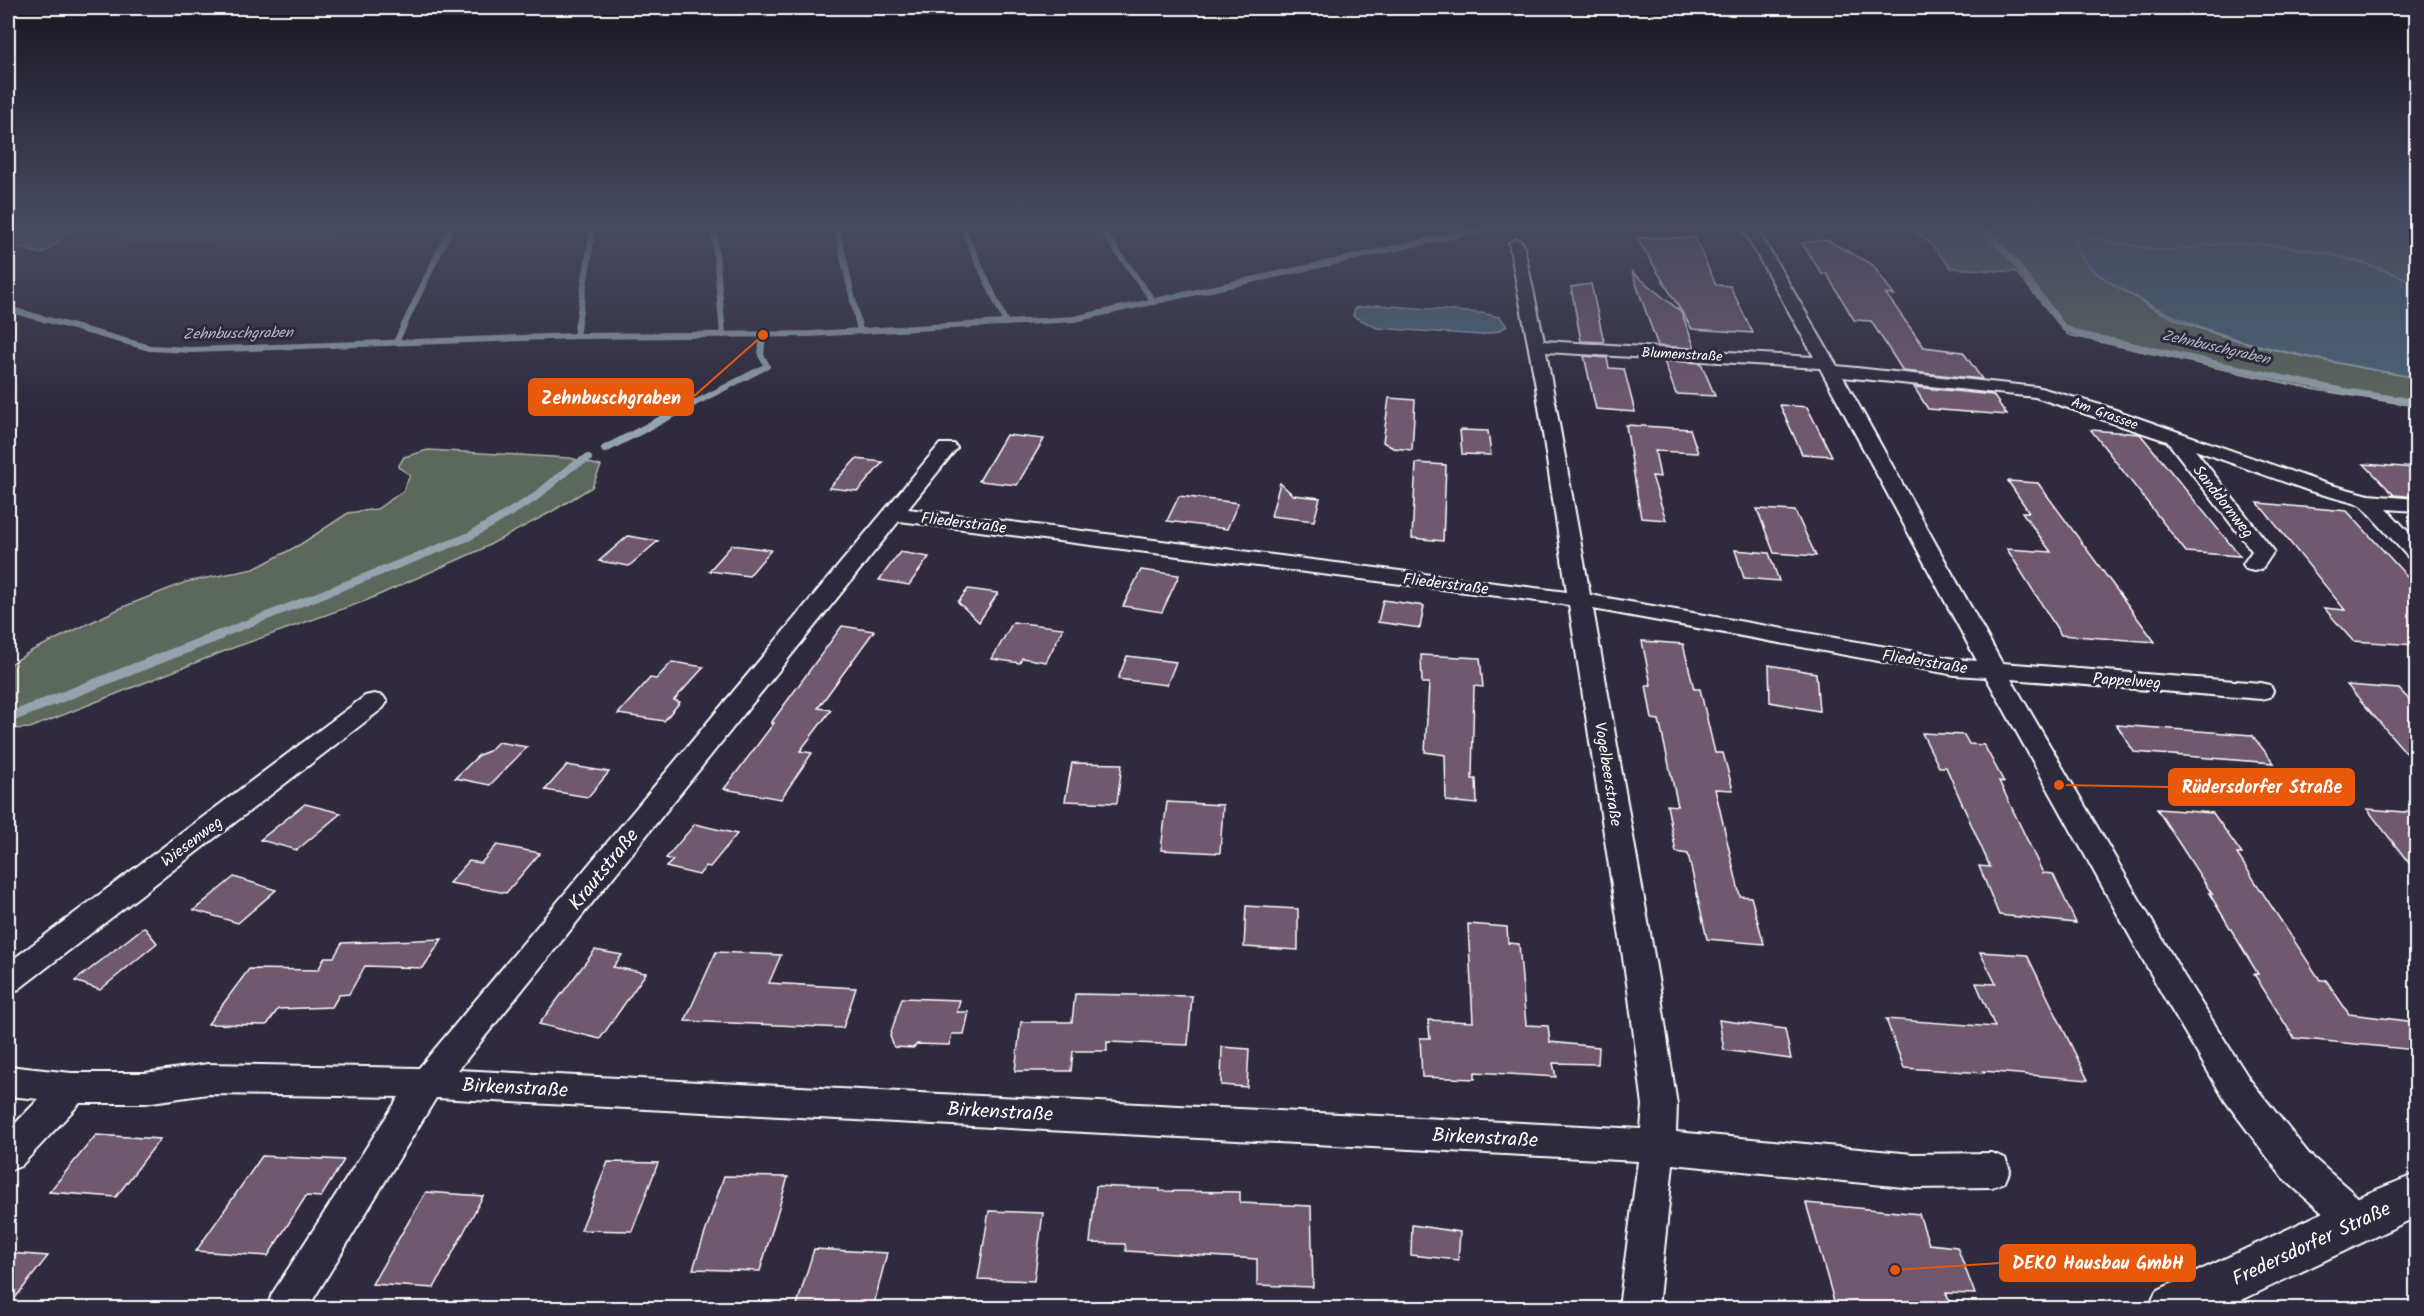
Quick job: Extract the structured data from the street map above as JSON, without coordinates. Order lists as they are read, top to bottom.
{
  "streets": {
    "street": [
      "Blumenstraße",
      "Am Grassee",
      "Sanddornweg",
      "Fliederstraße",
      "Pappelweg",
      "Vogelbeerstraße",
      "Wiesenweg",
      "Krautstraße",
      "Birkenstraße",
      "Fredersdorfer Straße"
    ]
  },
  "crossings": [
    ["Blumenstraße", "Am Grassee"],
    ["Blumenstraße", "Vogelbeerstraße"],
    ["Am Grassee", "Sanddornweg"],
    ["Fliederstraße", "Pappelweg"],
    ["Fliederstraße", "Vogelbeerstraße"],
    ["Fliederstraße", "Krautstraße"],
    ["Vogelbeerstraße", "Birkenstraße"],
    ["Krautstraße", "Birkenstraße"]
  ],
  "water": ["Zehnbuschgraben"],
  "places": ["Zehnbuschgraben", "Rüdersdorfer Straße", "DEKO Hausbau GmbH"]
}
